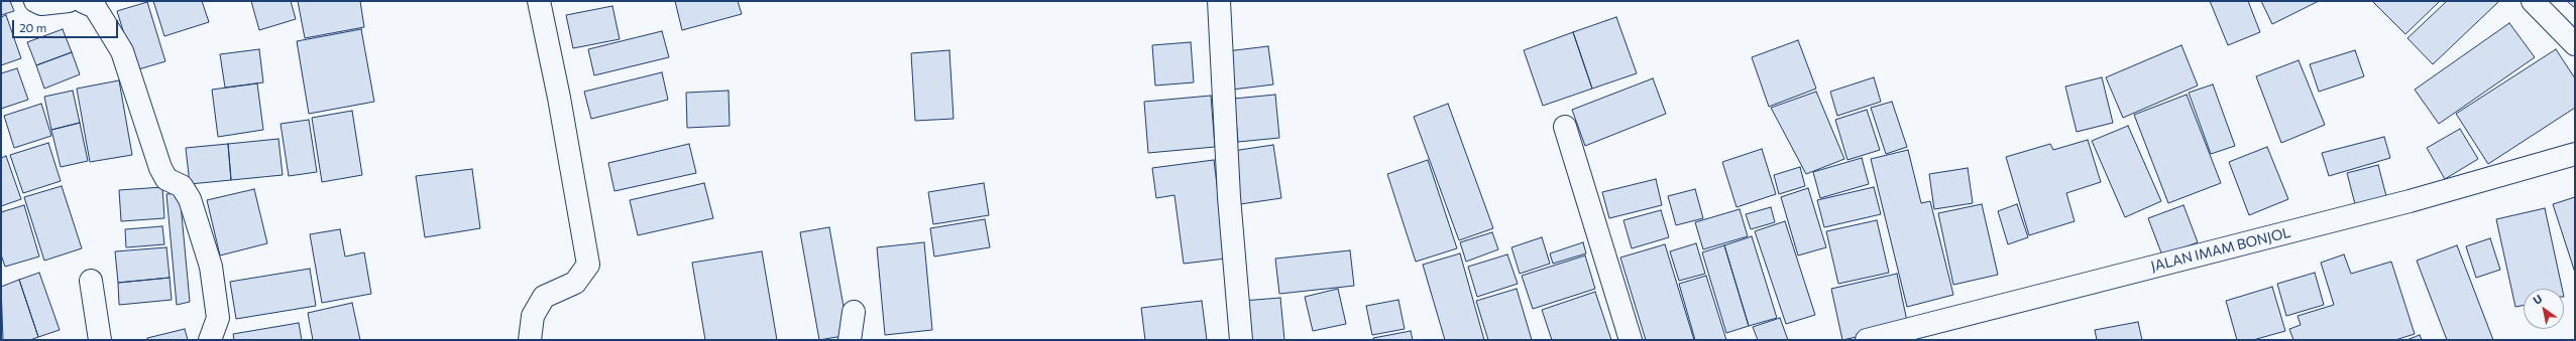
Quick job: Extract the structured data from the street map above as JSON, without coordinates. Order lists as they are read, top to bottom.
{
  "streets": {
    "street": ["JALAN IMAM BONJOL"]
  },
  "scale_bar": "20 m",
  "north": "top left"
}
